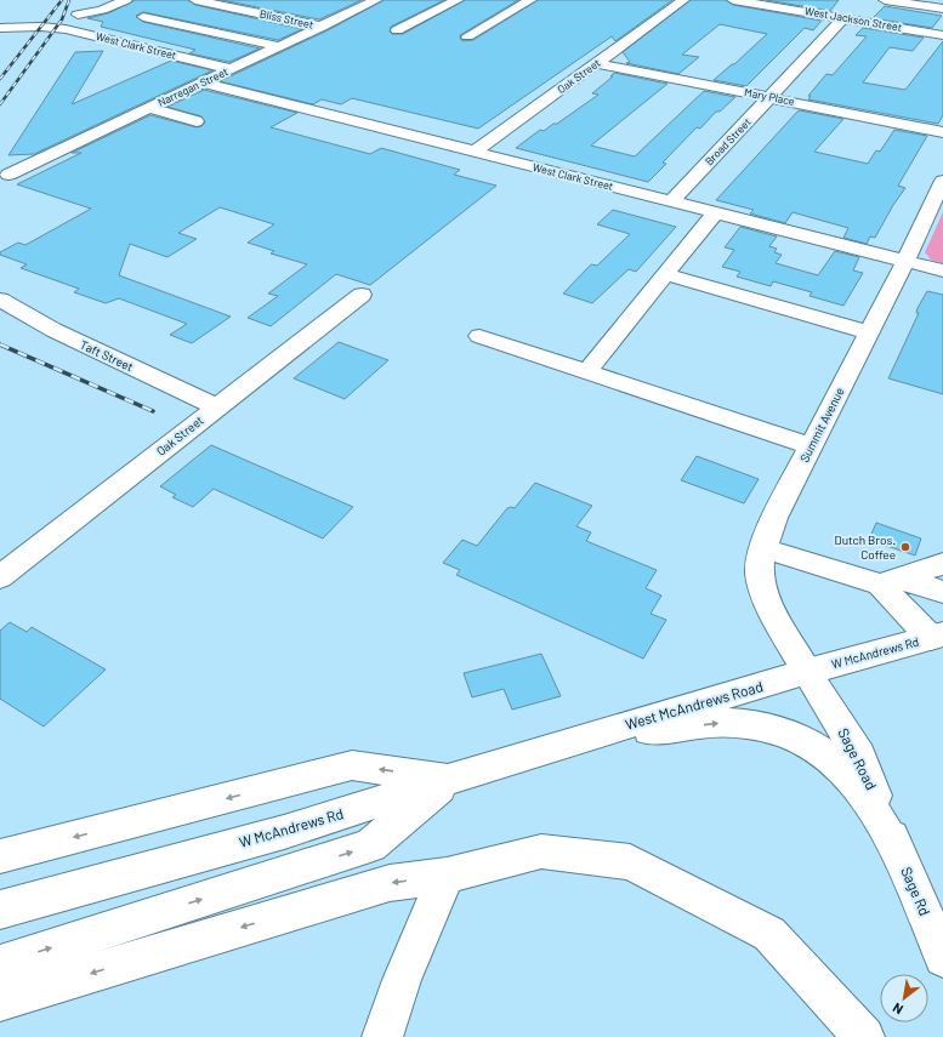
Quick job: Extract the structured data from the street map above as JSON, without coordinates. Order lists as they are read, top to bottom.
{
  "streets": {
    "street": [
      "Bliss Street",
      "West Jackson Street",
      "West Clark Street",
      "Oak Street",
      "Narregan Street",
      "Mary Place",
      "Broad Street",
      "Taft Street",
      "Summit Avenue",
      "W McAndrews Rd",
      "West McAndrews Road",
      "Sage Road",
      "Sage Rd"
    ]
  },
  "crossings": [
    ["Bliss Street", "Narregan Street"],
    ["West Jackson Street", "Broad Street"],
    ["West Clark Street", "Oak Street"],
    ["West Clark Street", "Narregan Street"],
    ["West Clark Street", "Broad Street"],
    ["West Clark Street", "Summit Avenue"],
    ["Oak Street", "Mary Place"],
    ["Oak Street", "Taft Street"],
    ["Mary Place", "Broad Street"],
    ["Summit Avenue", "W McAndrews Rd"],
    ["Summit Avenue", "West McAndrews Road"],
    ["Summit Avenue", "Sage Road"],
    ["W McAndrews Rd", "West McAndrews Road"],
    ["W McAndrews Rd", "Sage Road"],
    ["West McAndrews Road", "Sage Road"],
    ["Sage Road", "Sage Rd"]
  ],
  "places": ["Dutch Bros. Coffee"],
  "north": "bottom left"
}
